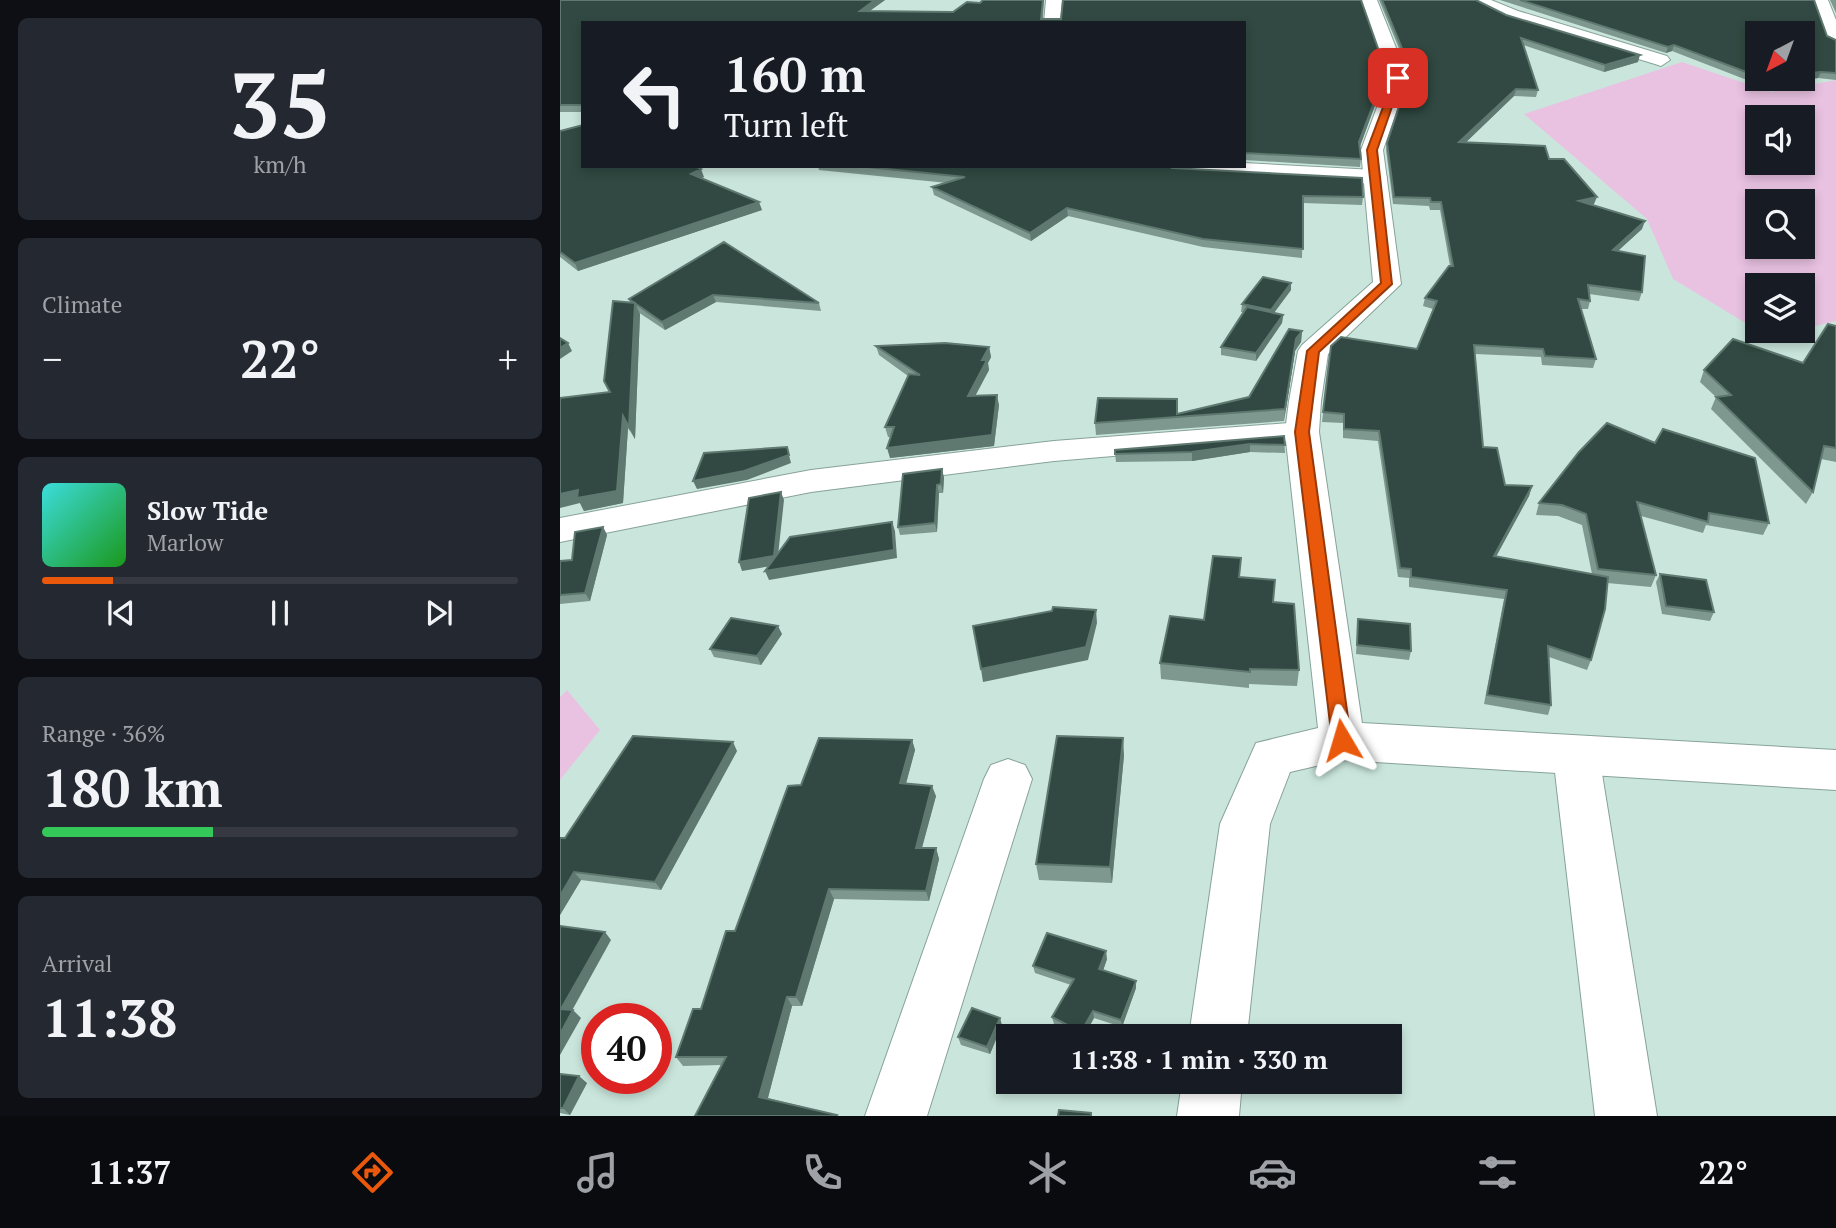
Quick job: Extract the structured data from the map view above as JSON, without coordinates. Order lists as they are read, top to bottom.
{
  "north": "bottom left",
  "page": {
    "tile": [
      ["35", "km/h"],
      "Climate",
      ["Range · 36%", "180 km"],
      ["Arrival", "11:38"]
    ],
    "turn": ["160 m", "Turn left"],
    "heat": ["−", "22°", "+"],
    "song": ["Slow Tide", "Marlow"],
    "limit": "40",
    "trip": "11:38 · 1 min · 330 m",
    "tabs": ["11:37", "22°"]
  }
}
